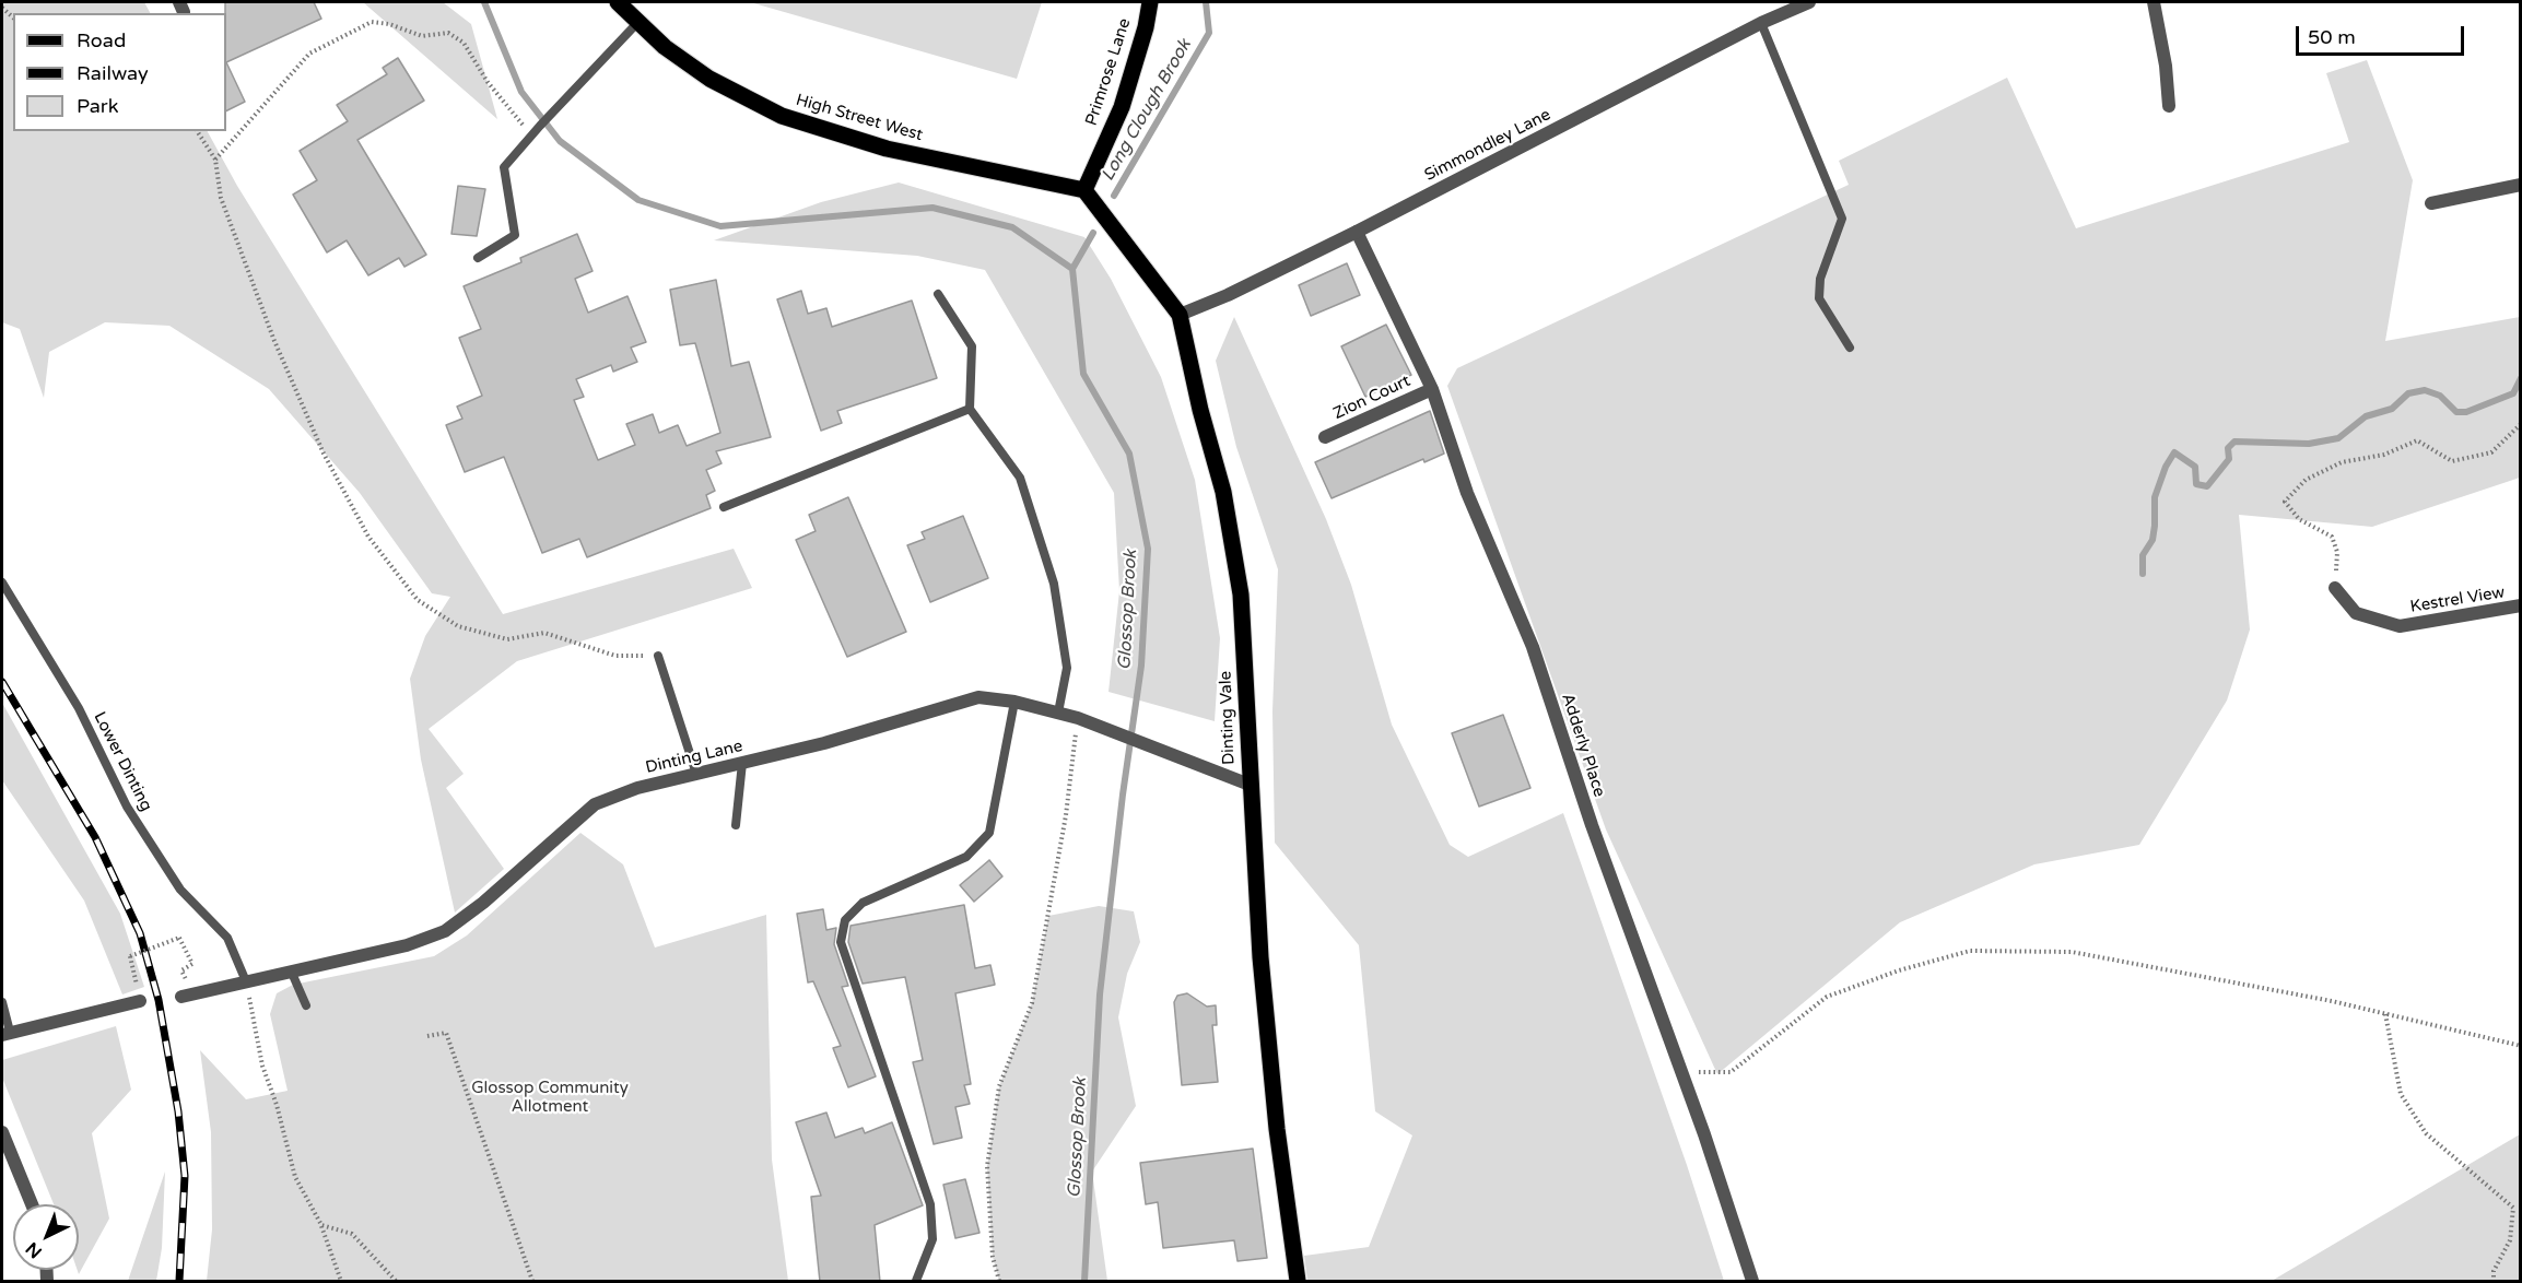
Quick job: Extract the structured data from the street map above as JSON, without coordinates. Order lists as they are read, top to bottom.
{
  "streets": {
    "main road": ["Primrose Lane", "High Street West", "Dinting Vale"],
    "street": [
      "Simmondley Lane",
      "Zion Court",
      "Kestrel View",
      "Adderly Place",
      "Dinting Lane"
    ],
    "lane": ["Lower Dinting"]
  },
  "crossings": [
    ["Primrose Lane", "High Street West"],
    ["Primrose Lane", "Dinting Vale"],
    ["High Street West", "Dinting Vale"],
    ["Simmondley Lane", "Dinting Vale"],
    ["Simmondley Lane", "Adderly Place"],
    ["Zion Court", "Adderly Place"],
    ["Dinting Vale", "Dinting Lane"],
    ["Dinting Lane", "Lower Dinting"]
  ],
  "water": ["Long Clough Brook", "Glossop Brook"],
  "parks": ["Glossop Community Allotment"],
  "legend": ["Road", "Railway", "Park"],
  "scale_bar": "50 m",
  "north": "bottom left"
}
